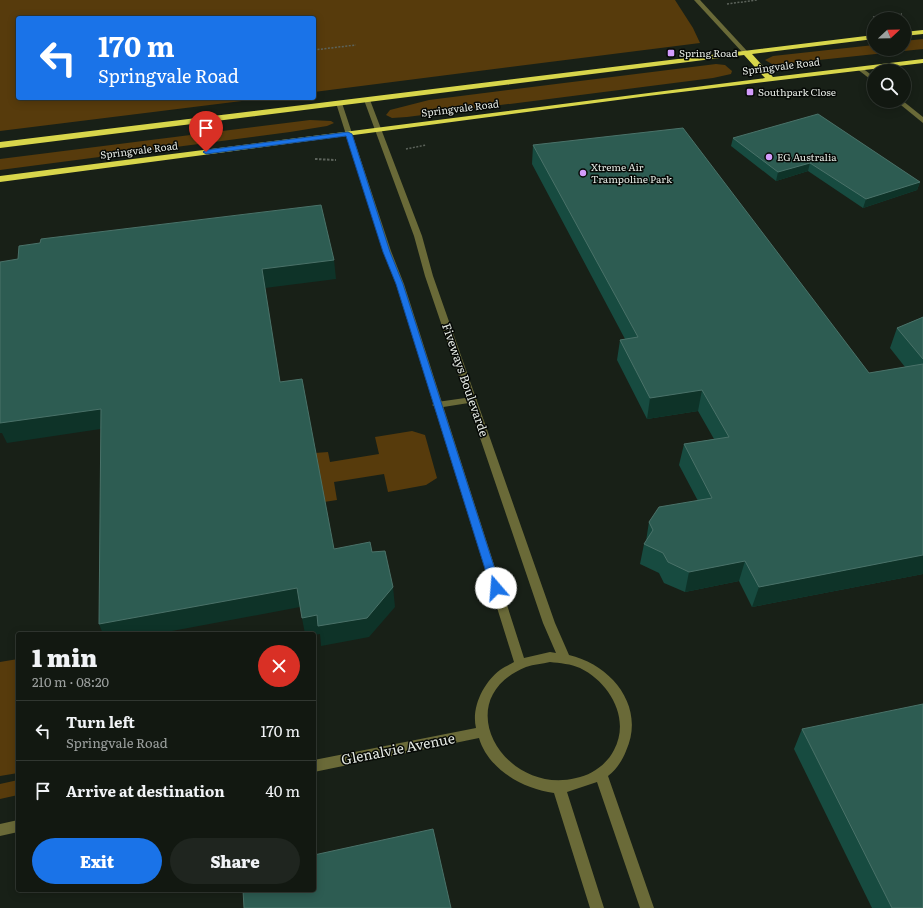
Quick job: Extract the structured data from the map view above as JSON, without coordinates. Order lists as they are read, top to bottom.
{
  "streets": {
    "highway": ["Springvale Road"],
    "street": ["Fiveways Boulevarde", "Glenalvie Avenue"]
  },
  "crossings": [
    ["Springvale Road", "Fiveways Boulevarde"],
    ["Fiveways Boulevarde", "Glenalvie Avenue"]
  ],
  "places": {
    "transit": ["Spring Road", "Southpark Close"],
    "other": ["EG Australia", "Xtreme Air Trampoline Park"]
  },
  "north": "right",
  "page": {
    "turn": ["170 m", "Springvale Road"],
    "heading": ["1 min", "210 m · 08:20"],
    "list": [
      {
        "name": "Turn left",
        "note": "Springvale Road",
        "value": "170 m"
      },
      {
        "name": "Arrive at destination",
        "value": "40 m"
      }
    ],
    "buttons": ["Exit", "Share"]
  }
}
